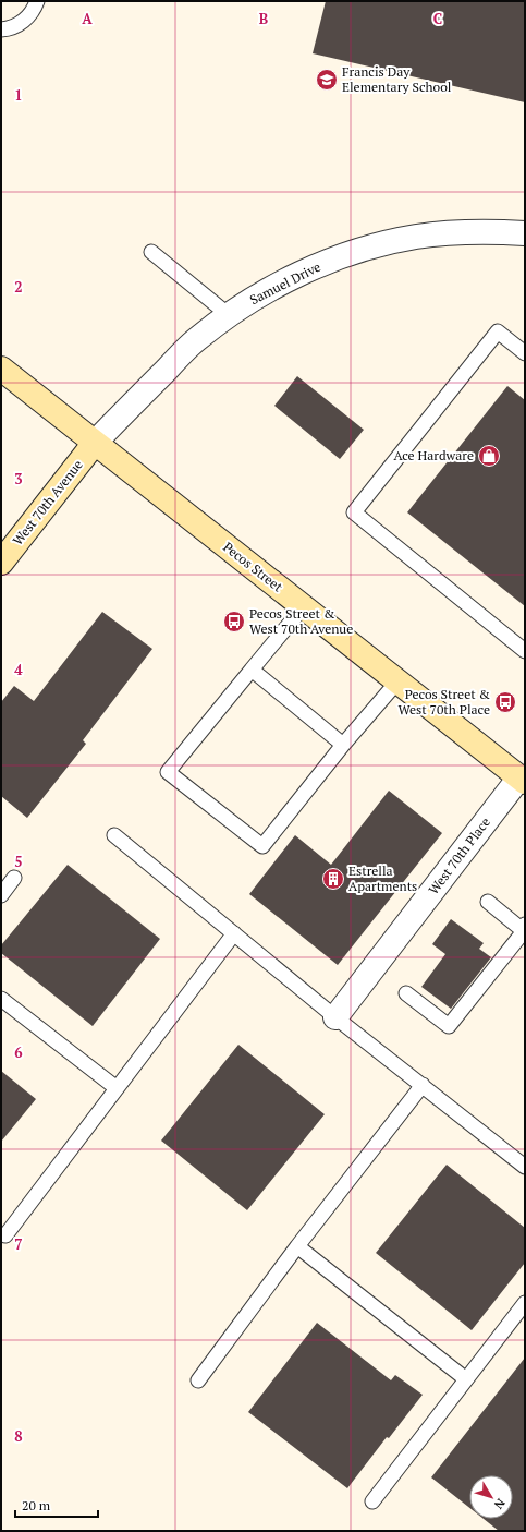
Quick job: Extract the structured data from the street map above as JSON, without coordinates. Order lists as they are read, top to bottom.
{
  "streets": {
    "main road": ["West 70th Avenue", "Pecos Street"],
    "street": ["Samuel Drive", "West 70th Place"]
  },
  "crossings": [
    ["Samuel Drive", "West 70th Avenue"],
    ["Samuel Drive", "Pecos Street"],
    ["West 70th Avenue", "Pecos Street"],
    ["Pecos Street", "West 70th Place"]
  ],
  "places": {
    "school or university": ["Francis Day Elementary School"],
    "shop": ["Ace Hardware"],
    "bus stop": ["Pecos Street & West 70th Avenue", "Pecos Street & West 70th Place"],
    "building": ["Estrella Apartments"]
  },
  "scale_bar": "20 m",
  "north": "bottom right",
  "grid": {
    "columns": ["A", "B", "C"],
    "rows": [
      "1",
      "2",
      "3",
      "4",
      "5",
      "6",
      "7",
      "8"
    ]
  }
}
